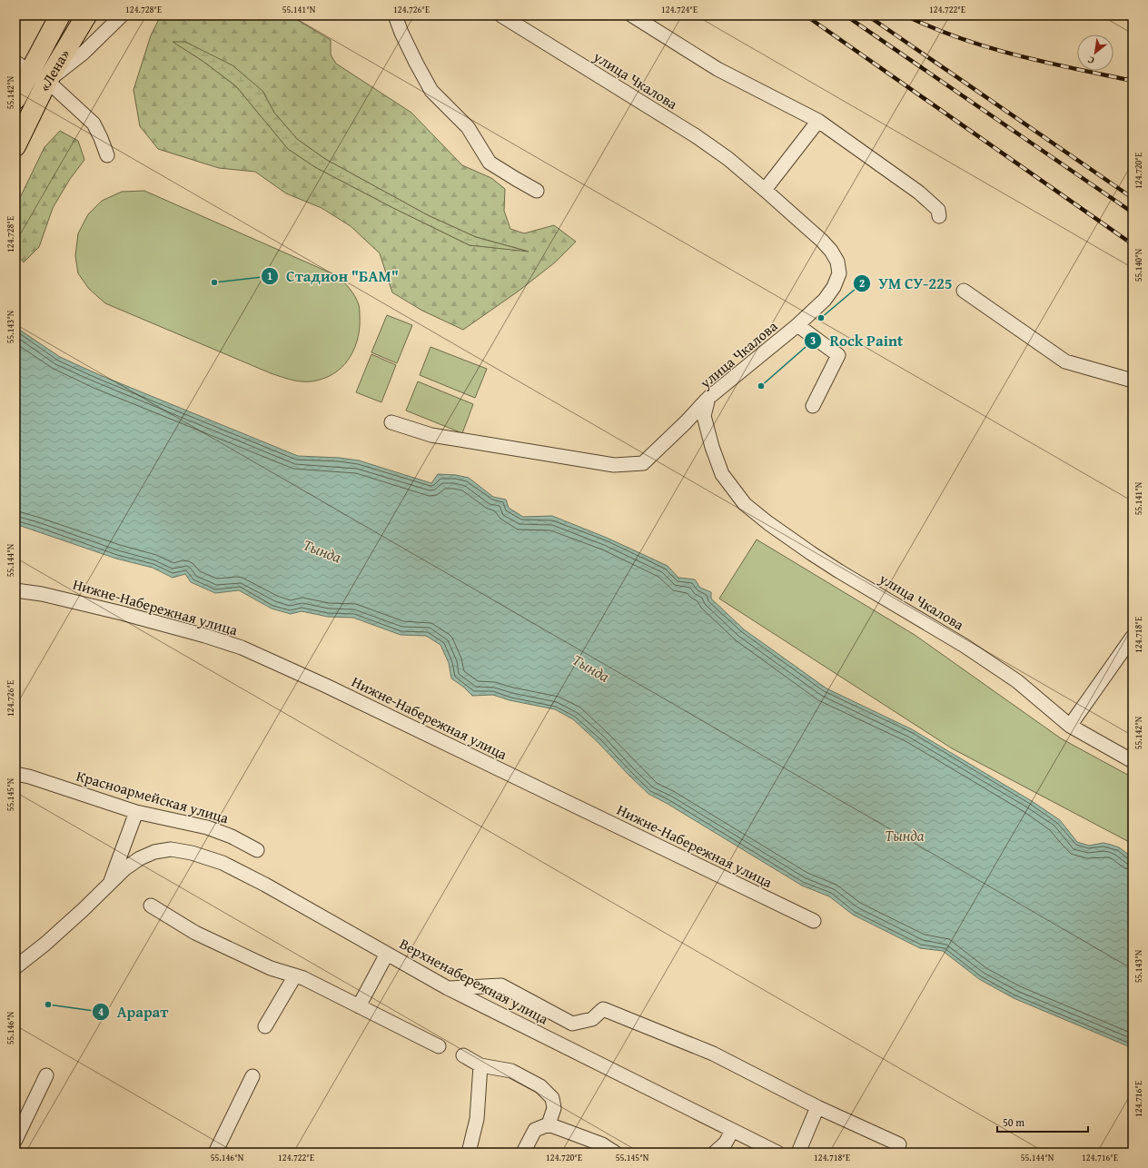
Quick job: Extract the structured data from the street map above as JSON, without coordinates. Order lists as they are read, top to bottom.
{
  "streets": {
    "highway": ["«Лена»"],
    "street": [
      "улица Чкалова",
      "Нижне-Набережная улица",
      "Красноармейская улица",
      "Верхненабережная улица"
    ]
  },
  "water": ["Тында"],
  "places": [
    "Стадион \"БАМ\"",
    "УМ СУ-225",
    "Rock Paint",
    "Арарат"
  ],
  "scale_bar": "50 m",
  "north": "bottom left",
  "coordinates": [
    "124.728°E",
    "55.141°N",
    "124.726°E",
    "124.724°E",
    "124.722°E",
    "55.142°N",
    "124.720°E",
    "55.140°N",
    "55.143°N",
    "55.144°N",
    "124.718°E",
    "55.145°N",
    "55.146°N",
    "124.716°E"
  ]
}
